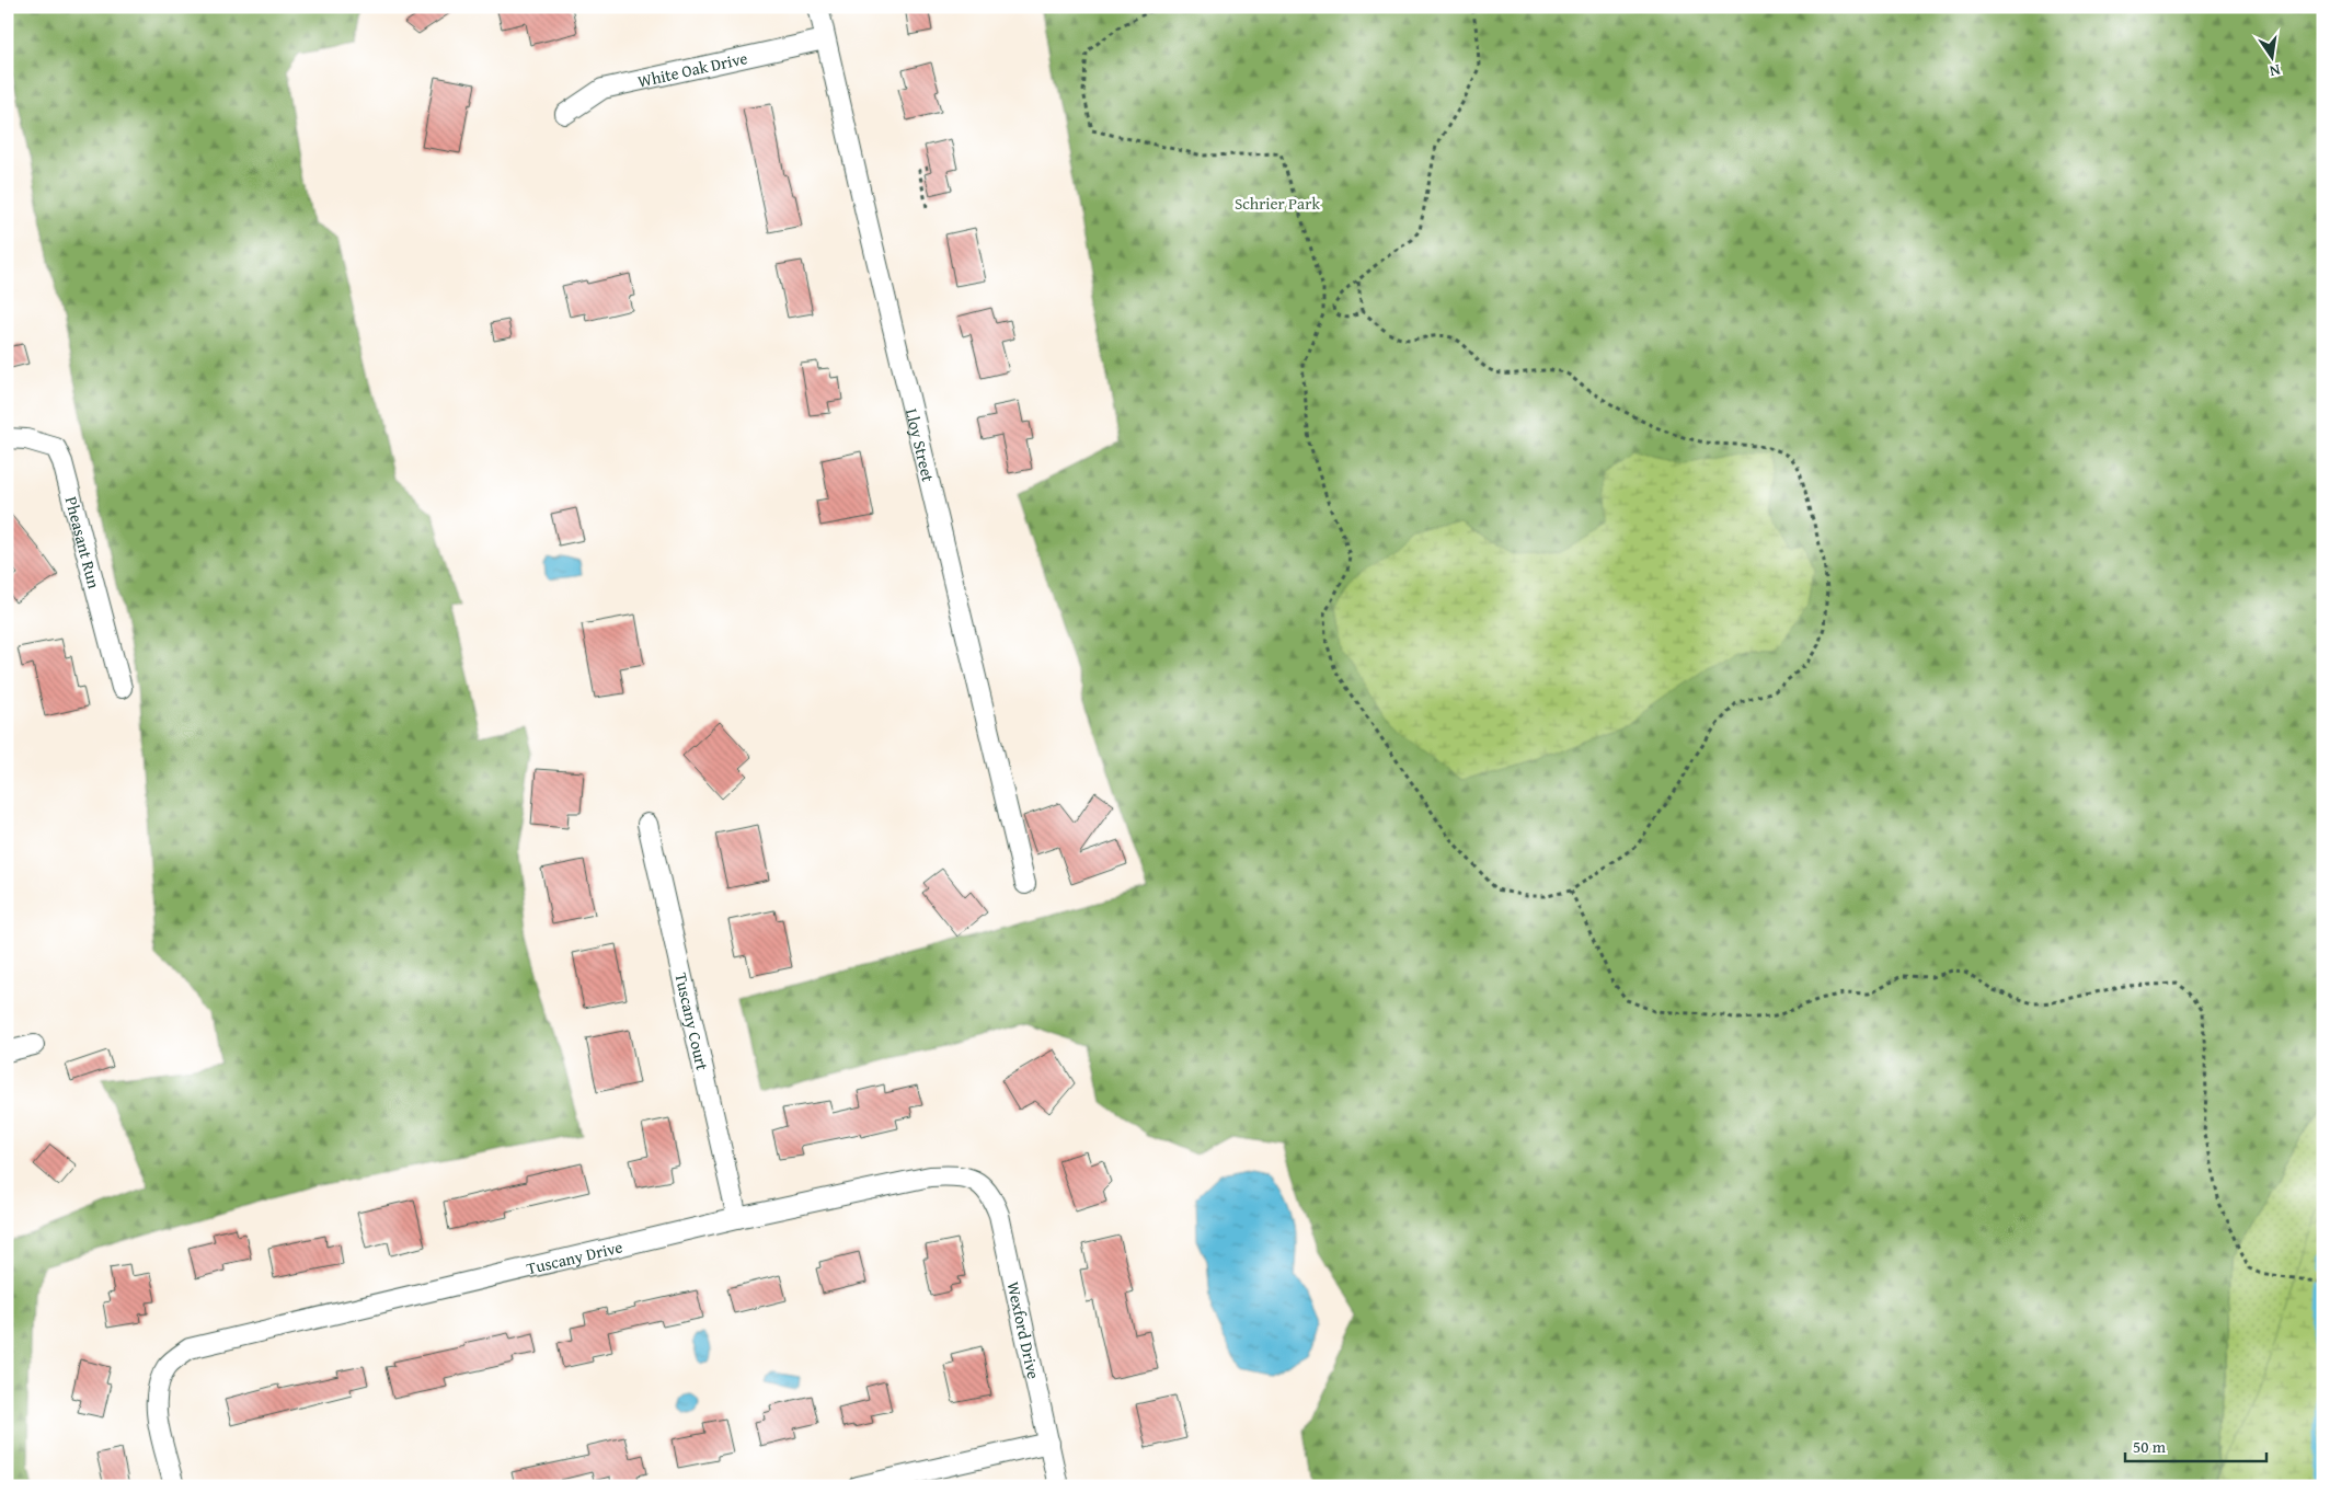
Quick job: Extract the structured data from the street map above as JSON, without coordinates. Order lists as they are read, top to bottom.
{
  "streets": {
    "street": [
      "White Oak Drive",
      "Lloy Street",
      "Pheasant Run",
      "Tuscany Court",
      "Tuscany Drive",
      "Wexford Drive"
    ]
  },
  "crossings": [
    ["White Oak Drive", "Lloy Street"],
    ["Tuscany Court", "Tuscany Drive"],
    ["Tuscany Drive", "Wexford Drive"]
  ],
  "parks": ["Schrier Park"],
  "scale_bar": "50 m",
  "north": "bottom"
}
